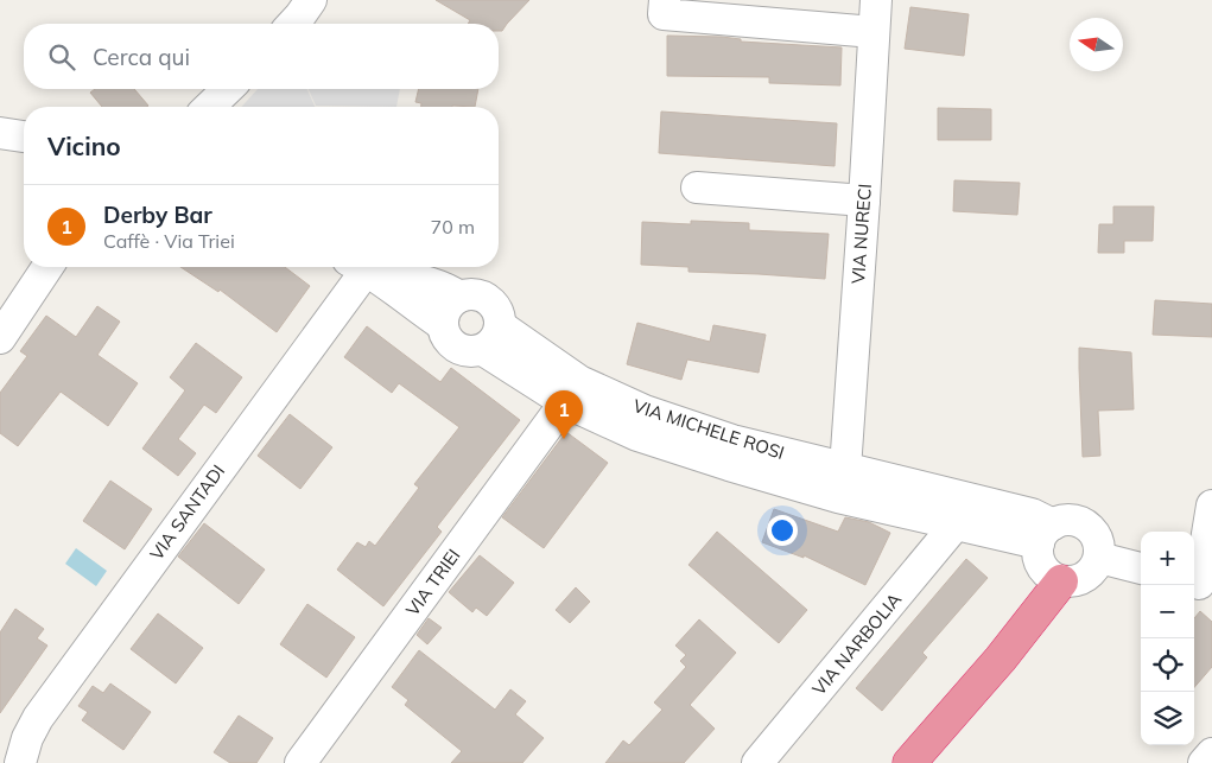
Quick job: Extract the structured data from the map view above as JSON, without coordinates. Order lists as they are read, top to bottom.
{
  "streets": {
    "street": [
      "VIA NURECI",
      "VIA MICHELE ROSI",
      "VIA SANTADI",
      "VIA TRIEI",
      "VIA NARBOLIA"
    ]
  },
  "crossings": [
    ["VIA NURECI", "VIA MICHELE ROSI"],
    ["VIA MICHELE ROSI", "VIA TRIEI"],
    ["VIA MICHELE ROSI", "VIA NARBOLIA"]
  ],
  "north": "left",
  "page": {
    "search": "Cerca qui",
    "heading": "Vicino",
    "list": [
      {
        "mark": "1",
        "name": "Derby Bar",
        "note": "Caffè · Via Triei",
        "value": "70 m"
      }
    ],
    "pins": "1",
    "map_buttons": ["+", "−"]
  }
}
